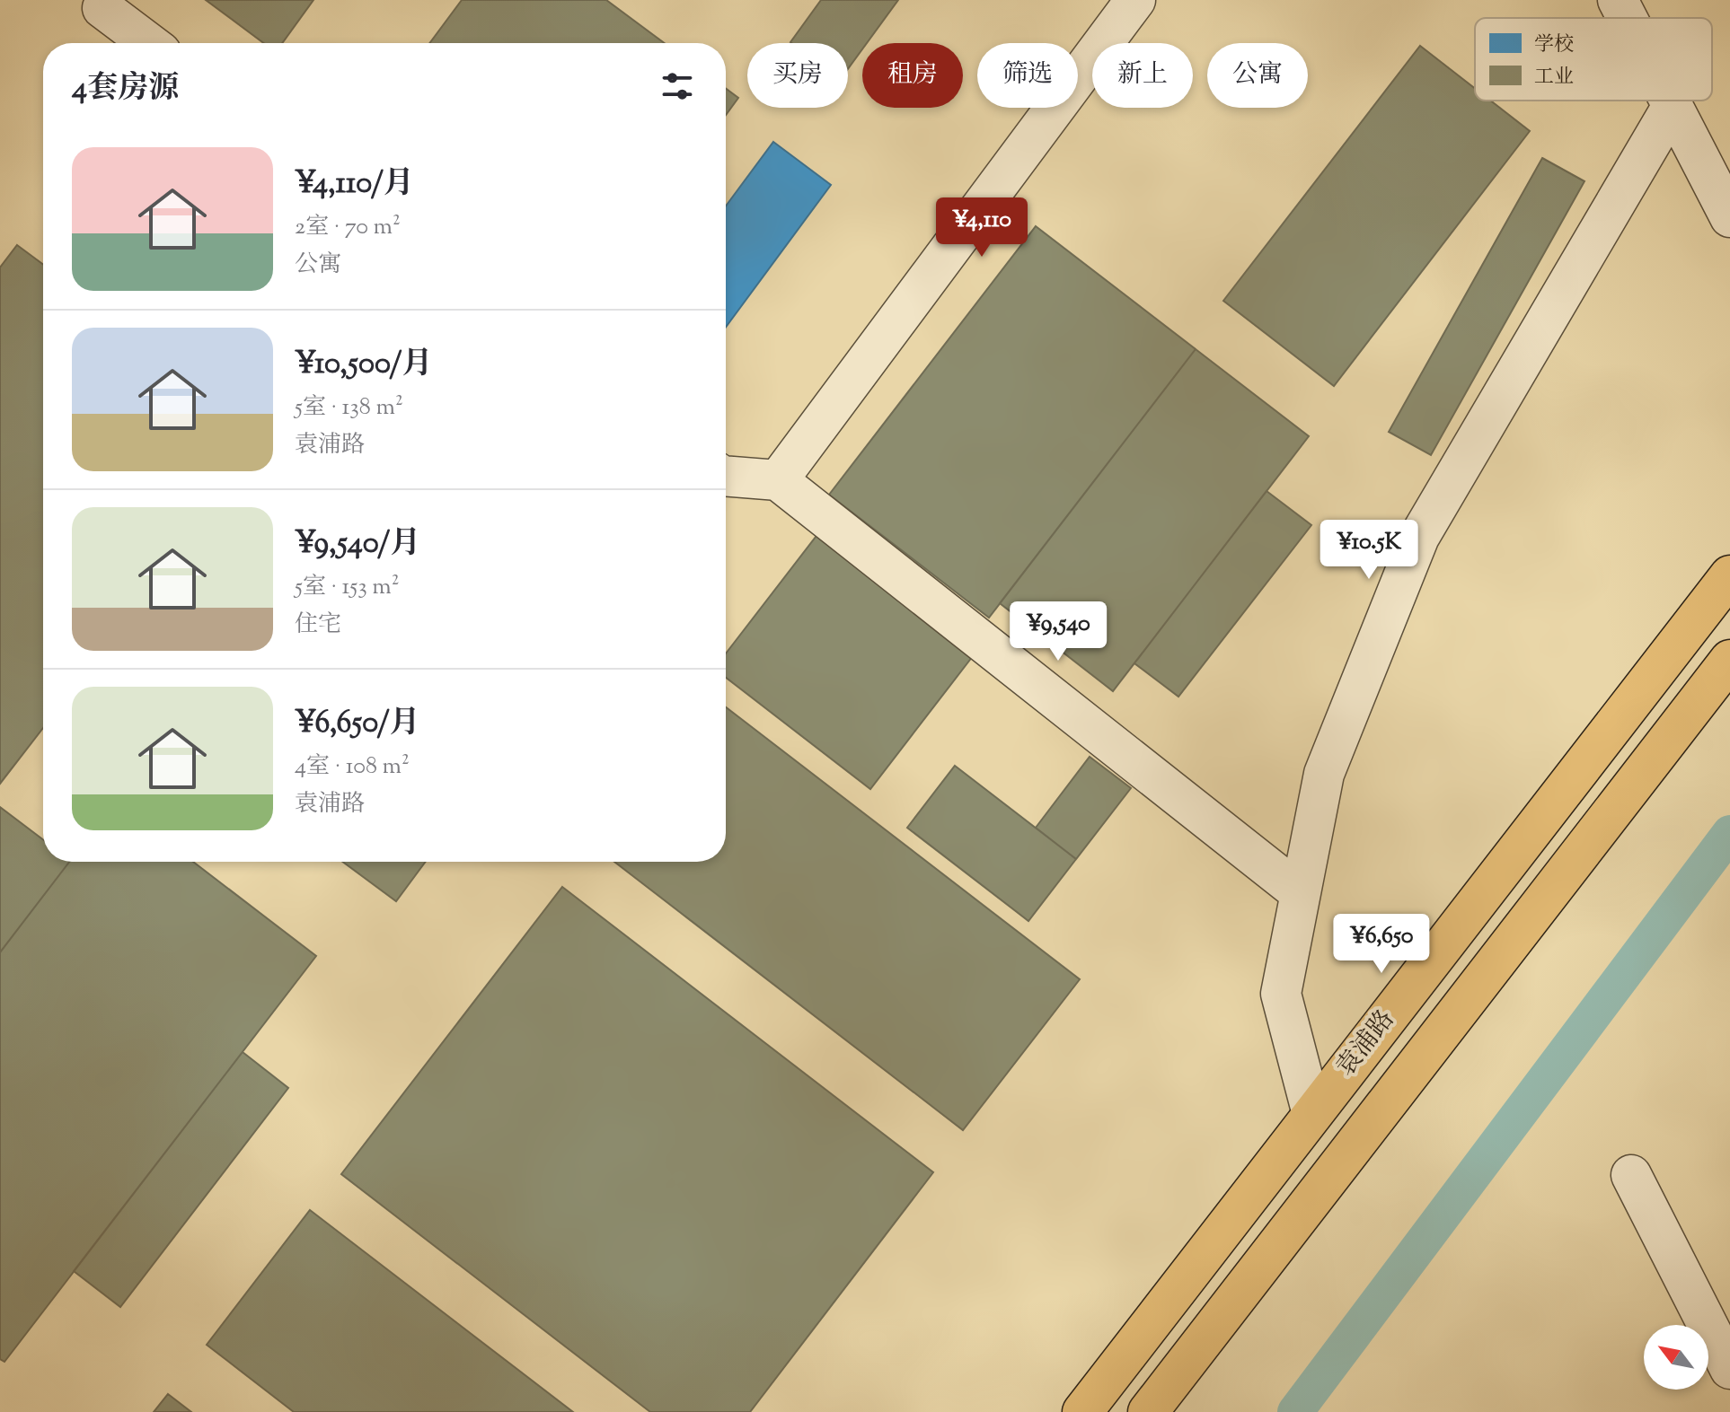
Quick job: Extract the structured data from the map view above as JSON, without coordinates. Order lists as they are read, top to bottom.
{
  "streets": {
    "main road": ["袁浦路"]
  },
  "legend": ["学校", "工业"],
  "north": "top left",
  "page": {
    "chip": [
      "买房",
      "租房",
      "筛选",
      "新上",
      "公寓"
    ],
    "heading": "4套房源",
    "list": [
      {
        "name": "¥4,110/月",
        "note": "2室 · 70 m² · 公寓"
      },
      {
        "name": "¥10,500/月",
        "note": "5室 · 138 m² · 袁浦路"
      },
      {
        "name": "¥9,540/月",
        "note": "5室 · 153 m² · 住宅"
      },
      {
        "name": "¥6,650/月",
        "note": "4室 · 108 m² · 袁浦路"
      }
    ],
    "price": [
      "¥4,110",
      "¥10.5K",
      "¥9,540",
      "¥6,650"
    ]
  }
}
